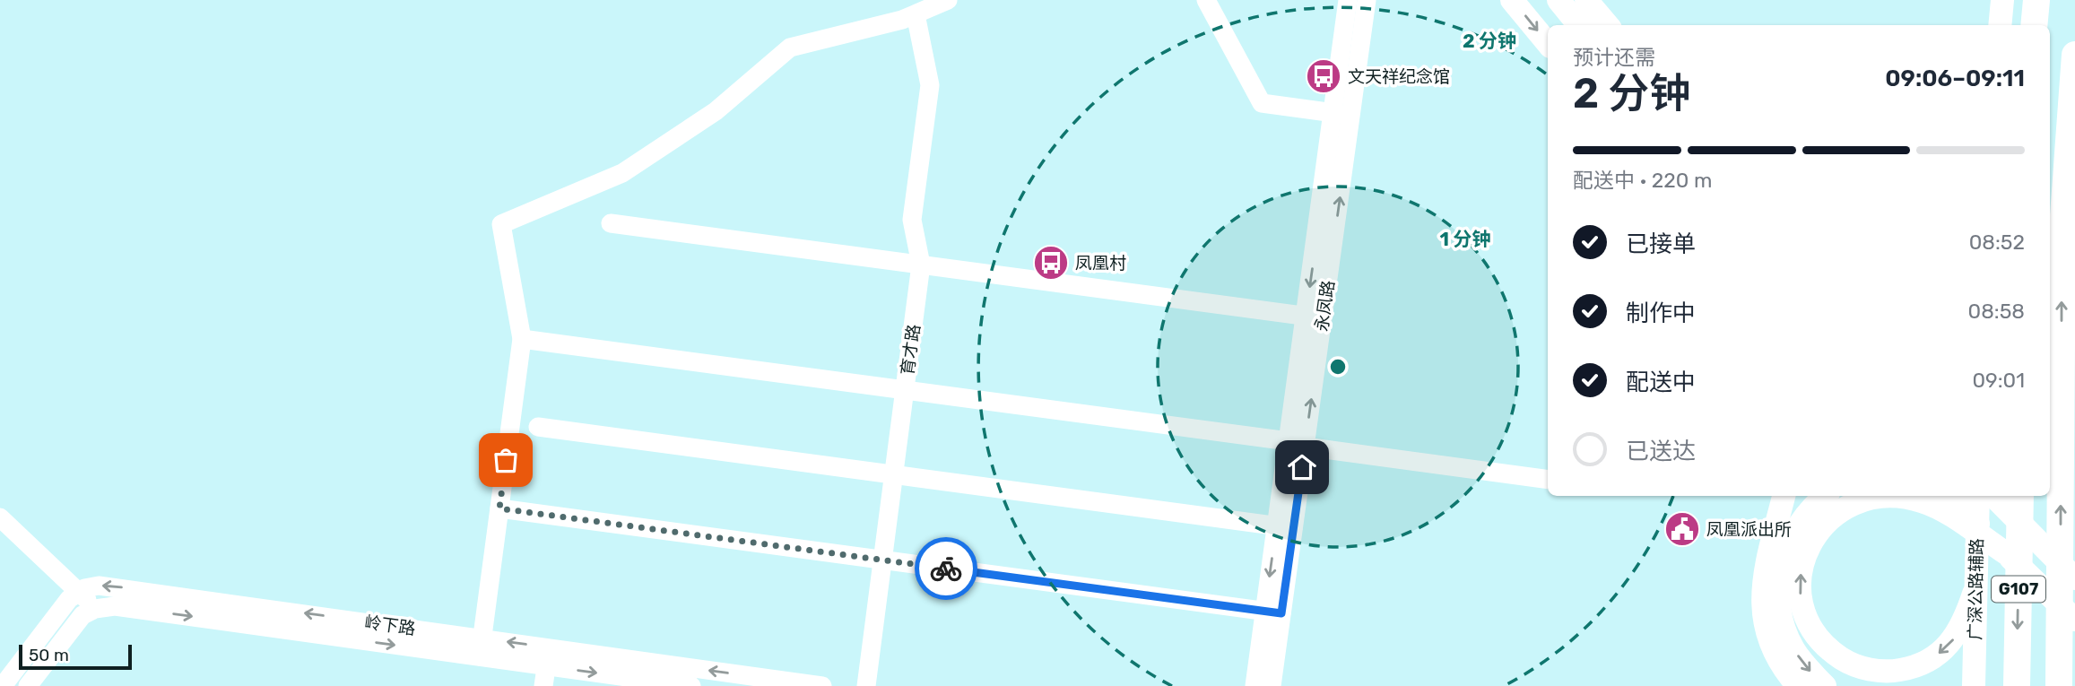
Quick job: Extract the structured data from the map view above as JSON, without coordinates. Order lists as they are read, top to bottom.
{
  "streets": {
    "highway": ["G107"],
    "main road": ["广深公路辅路"],
    "street": ["永凤路", "育才路", "岭下路"]
  },
  "places": {
    "bus stop": ["文天祥纪念馆", "凤凰村"],
    "public building": ["凤凰派出所"]
  },
  "scale_bar": "50 m",
  "page": {
    "heading": ["2 分钟", "预计还需", "09:06–09:11"],
    "bar": "配送中 · 220 m",
    "list": [
      ["已接单", "08:52"],
      ["制作中", "08:58"],
      ["配送中", "09:01"],
      "已送达"
    ],
    "scale": "50 m"
  },
  "rings": ["2 分钟", "1 分钟"]
}
